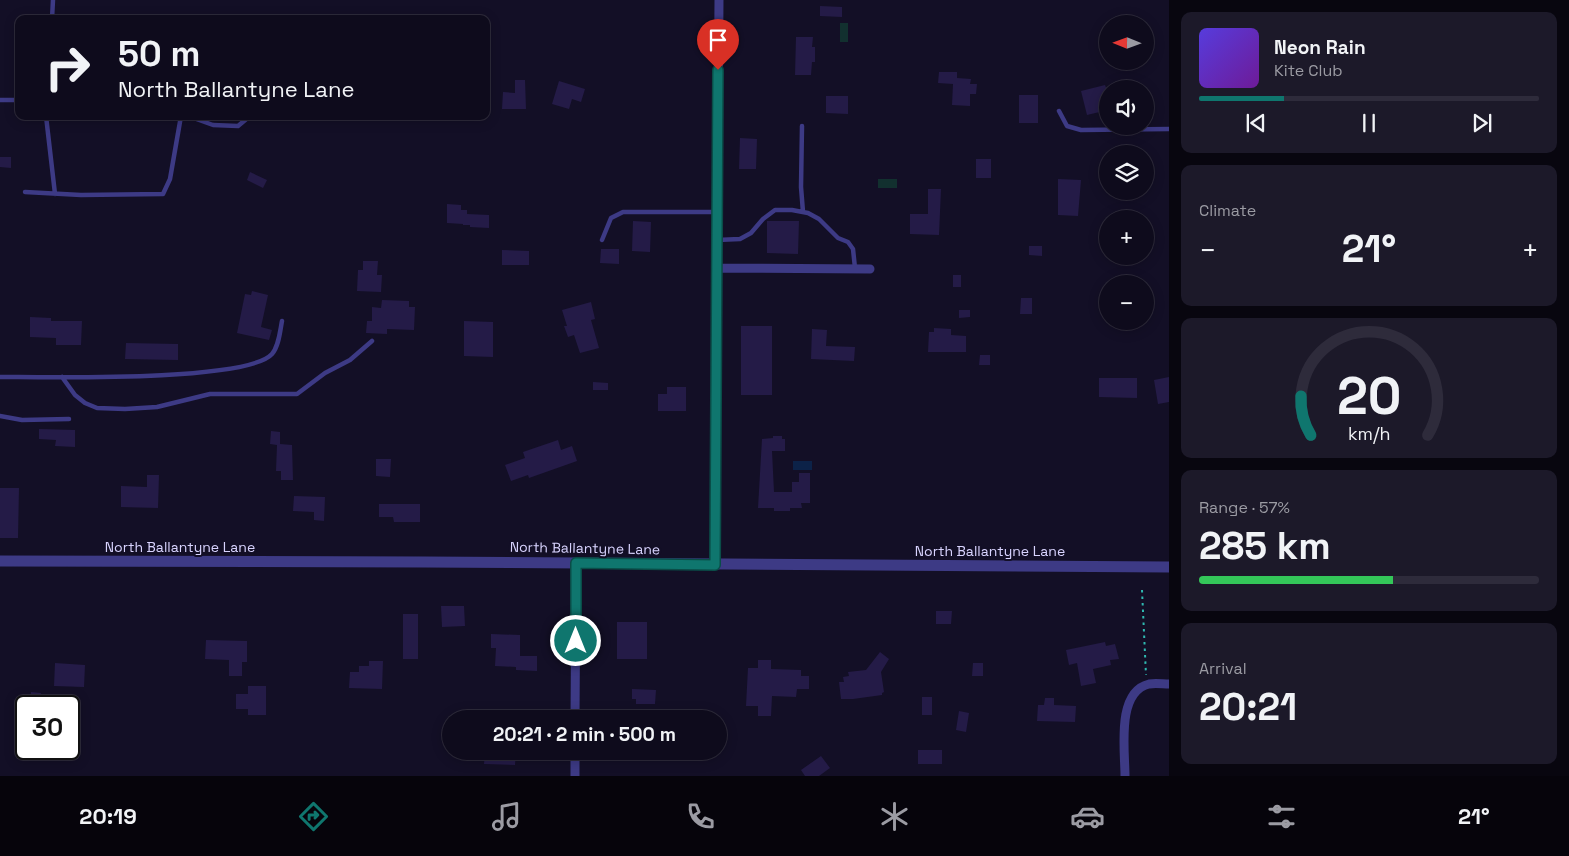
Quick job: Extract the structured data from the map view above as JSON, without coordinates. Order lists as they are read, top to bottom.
{
  "streets": {
    "street": ["North Ballantyne Lane"]
  },
  "north": "left",
  "page": {
    "map_buttons": ["+", "−"],
    "turn": ["50 m", "North Ballantyne Lane"],
    "song": ["Neon Rain", "Kite Club"],
    "tile": [
      "Climate",
      ["Range · 57%", "285 km"],
      ["Arrival", "20:21"]
    ],
    "heat": ["−", "21°", "+"],
    "limit": "30",
    "trip": "20:21 · 2 min · 500 m",
    "tabs": ["20:19", "21°"],
    "gauge": ["20", "km/h"]
  }
}
